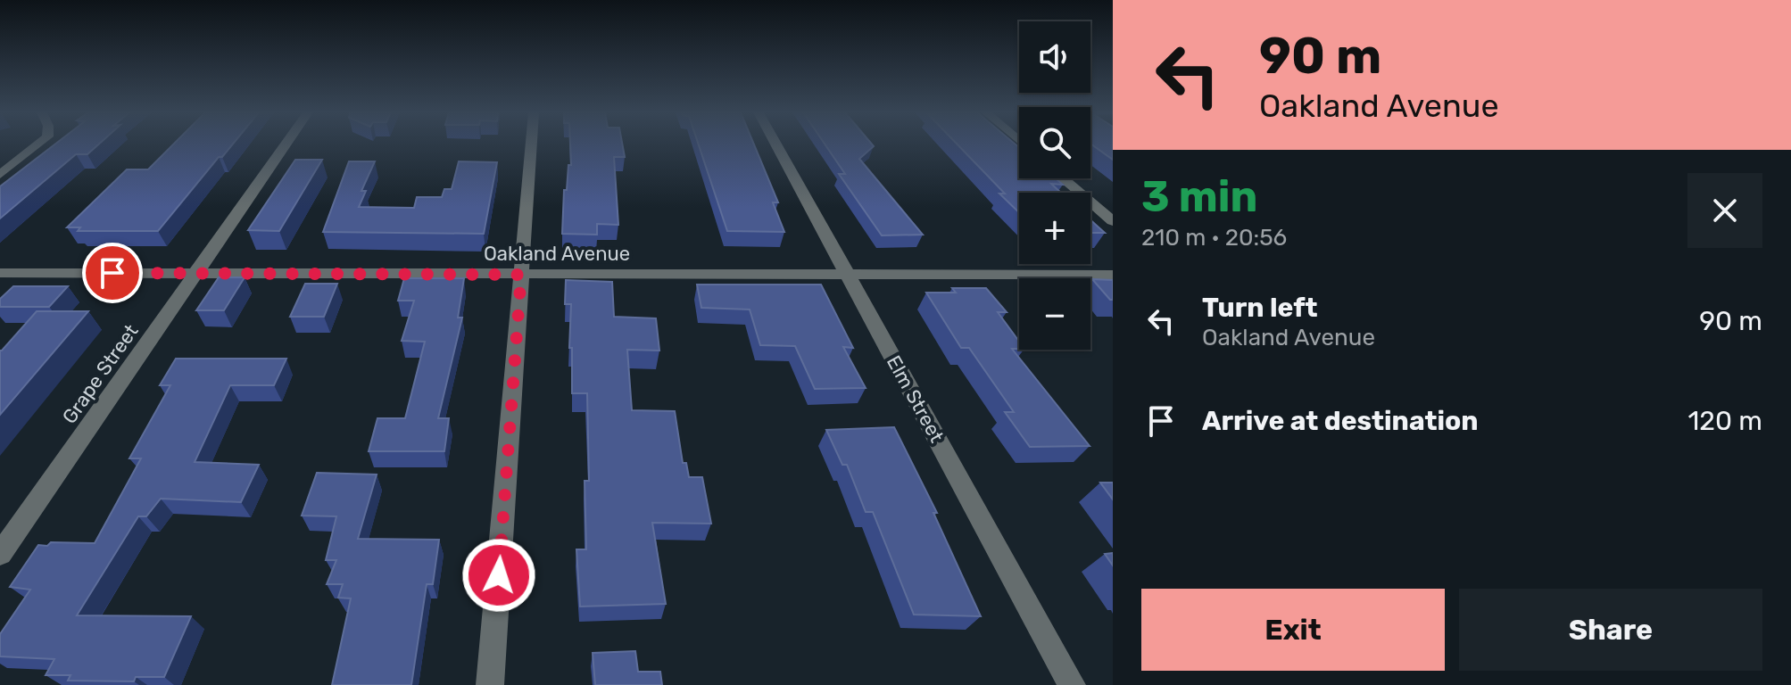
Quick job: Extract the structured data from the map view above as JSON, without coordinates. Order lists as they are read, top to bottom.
{
  "streets": {
    "street": ["Oakland Avenue", "Grape Street", "Elm Street"]
  },
  "crossings": [
    ["Oakland Avenue", "Grape Street"],
    ["Oakland Avenue", "Elm Street"]
  ],
  "page": {
    "turn": ["90 m", "Oakland Avenue"],
    "map_buttons": ["+", "−"],
    "heading": ["3 min", "210 m · 20:56"],
    "list": [
      {
        "name": "Turn left",
        "note": "Oakland Avenue",
        "value": "90 m"
      },
      {
        "name": "Arrive at destination",
        "value": "120 m"
      }
    ],
    "buttons": ["Exit", "Share"]
  }
}
